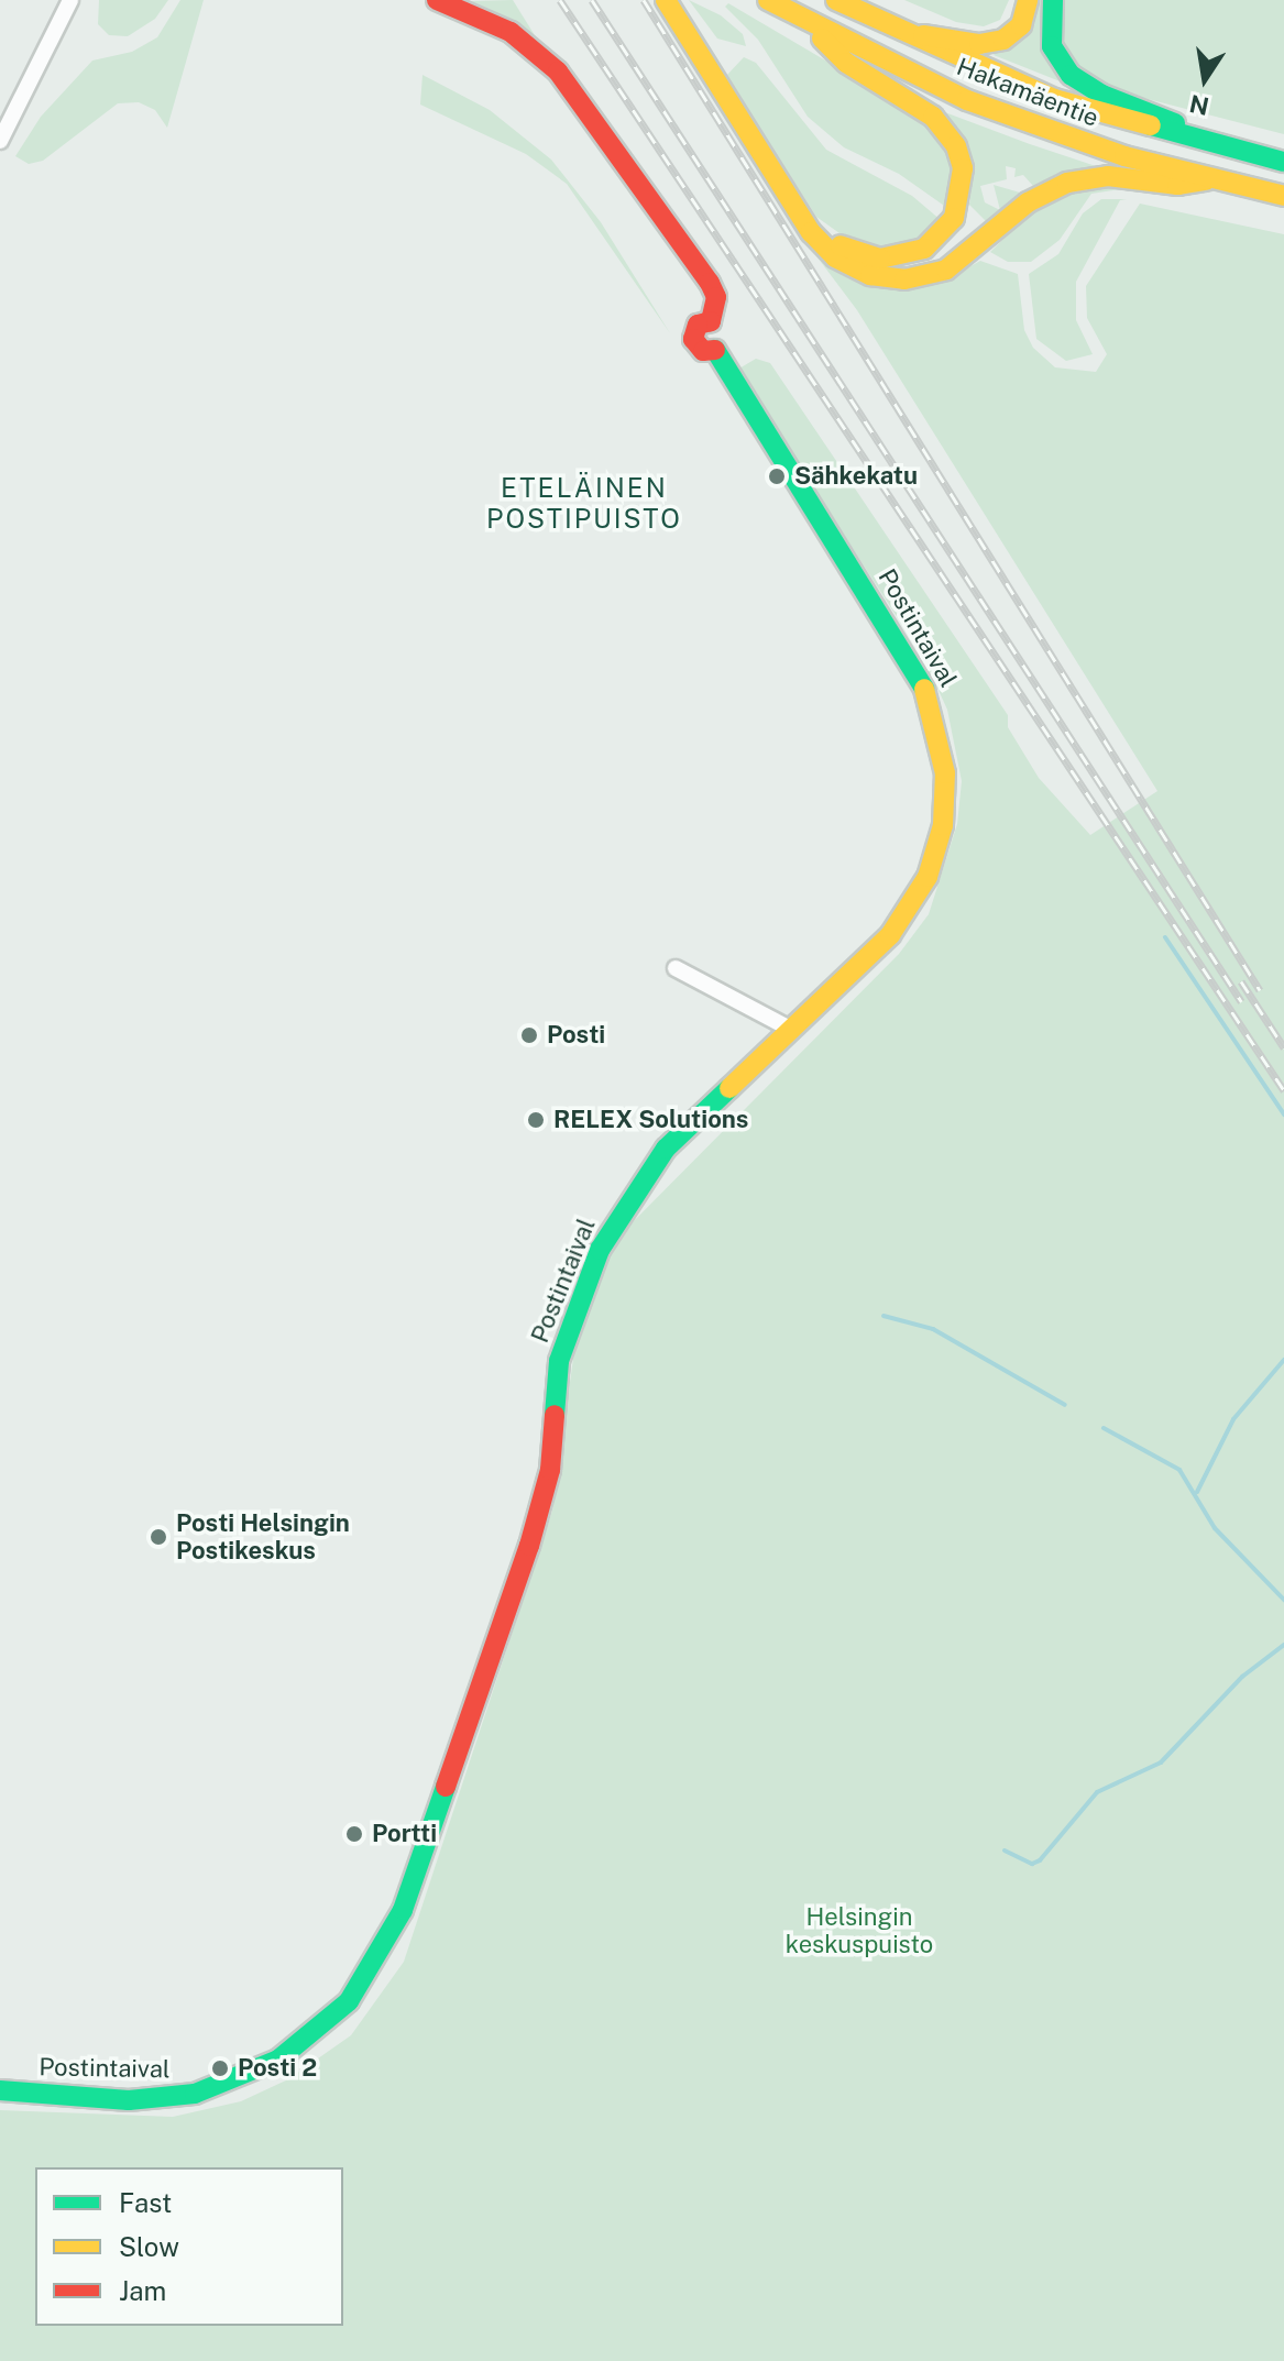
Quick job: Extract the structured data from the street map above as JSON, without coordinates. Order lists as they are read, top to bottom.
{
  "streets": {
    "street": ["Hakamäentie", "Postintaival"]
  },
  "districts": ["ETELÄINEN POSTIPUISTO"],
  "parks": ["Helsingin keskuspuisto"],
  "places": [
    "Sähkekatu",
    "Posti",
    "RELEX Solutions",
    "Posti Helsingin Postikeskus",
    "Portti",
    "Posti 2"
  ],
  "legend": ["Fast", "Slow", "Jam"],
  "north": "bottom"
}
